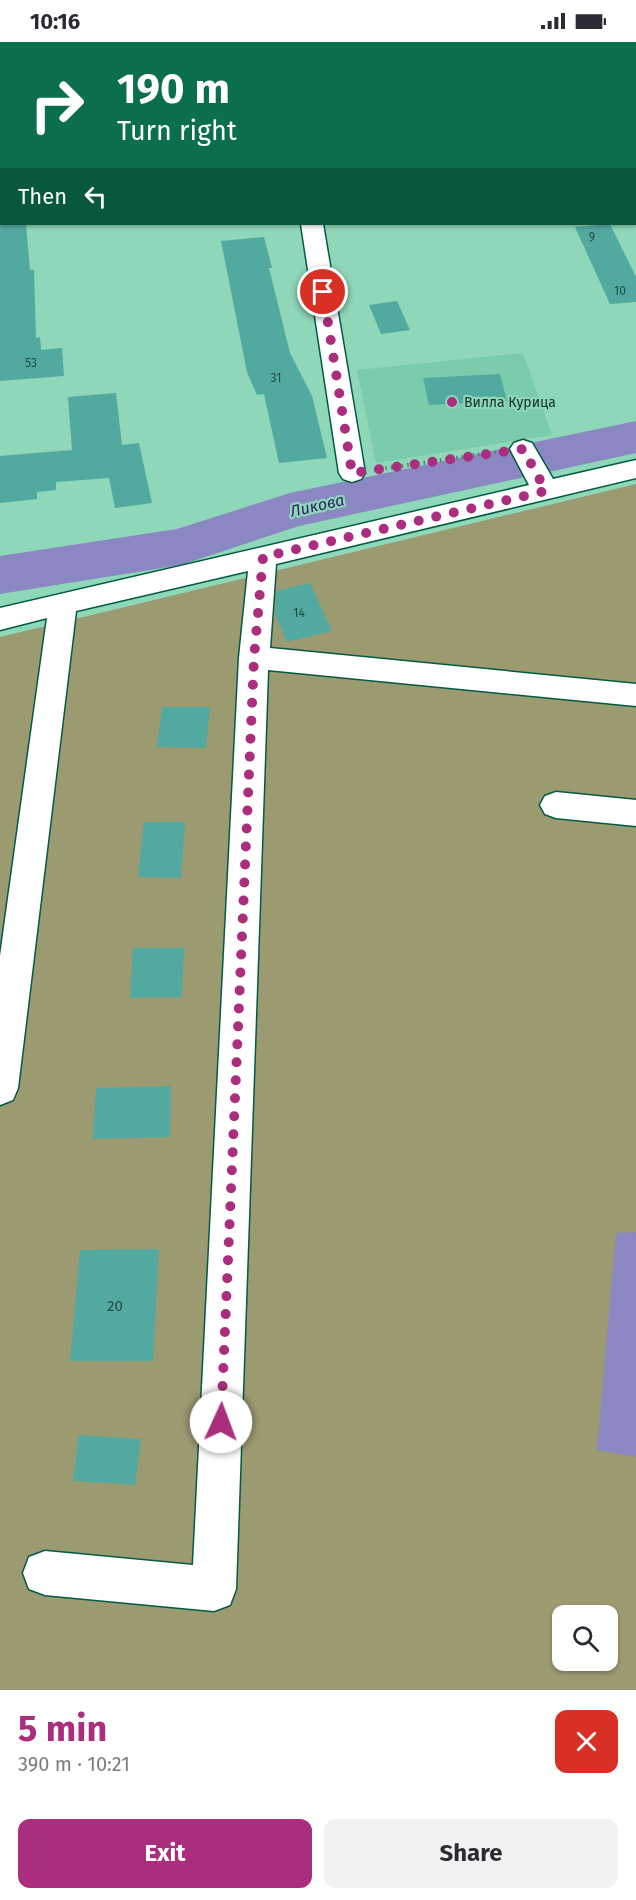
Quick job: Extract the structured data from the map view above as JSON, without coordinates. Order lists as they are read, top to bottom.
{
  "water": ["Ликова"],
  "places": ["Вилла Курица"],
  "house_numbers": [
    "9",
    "10",
    "53",
    "31",
    "14",
    "20"
  ],
  "page": {
    "status": "10:16",
    "turn": ["190 m", "Turn right"],
    "then": "Then",
    "heading": ["5 min", "390 m · 10:21"],
    "buttons": ["Exit", "Share"]
  }
}
